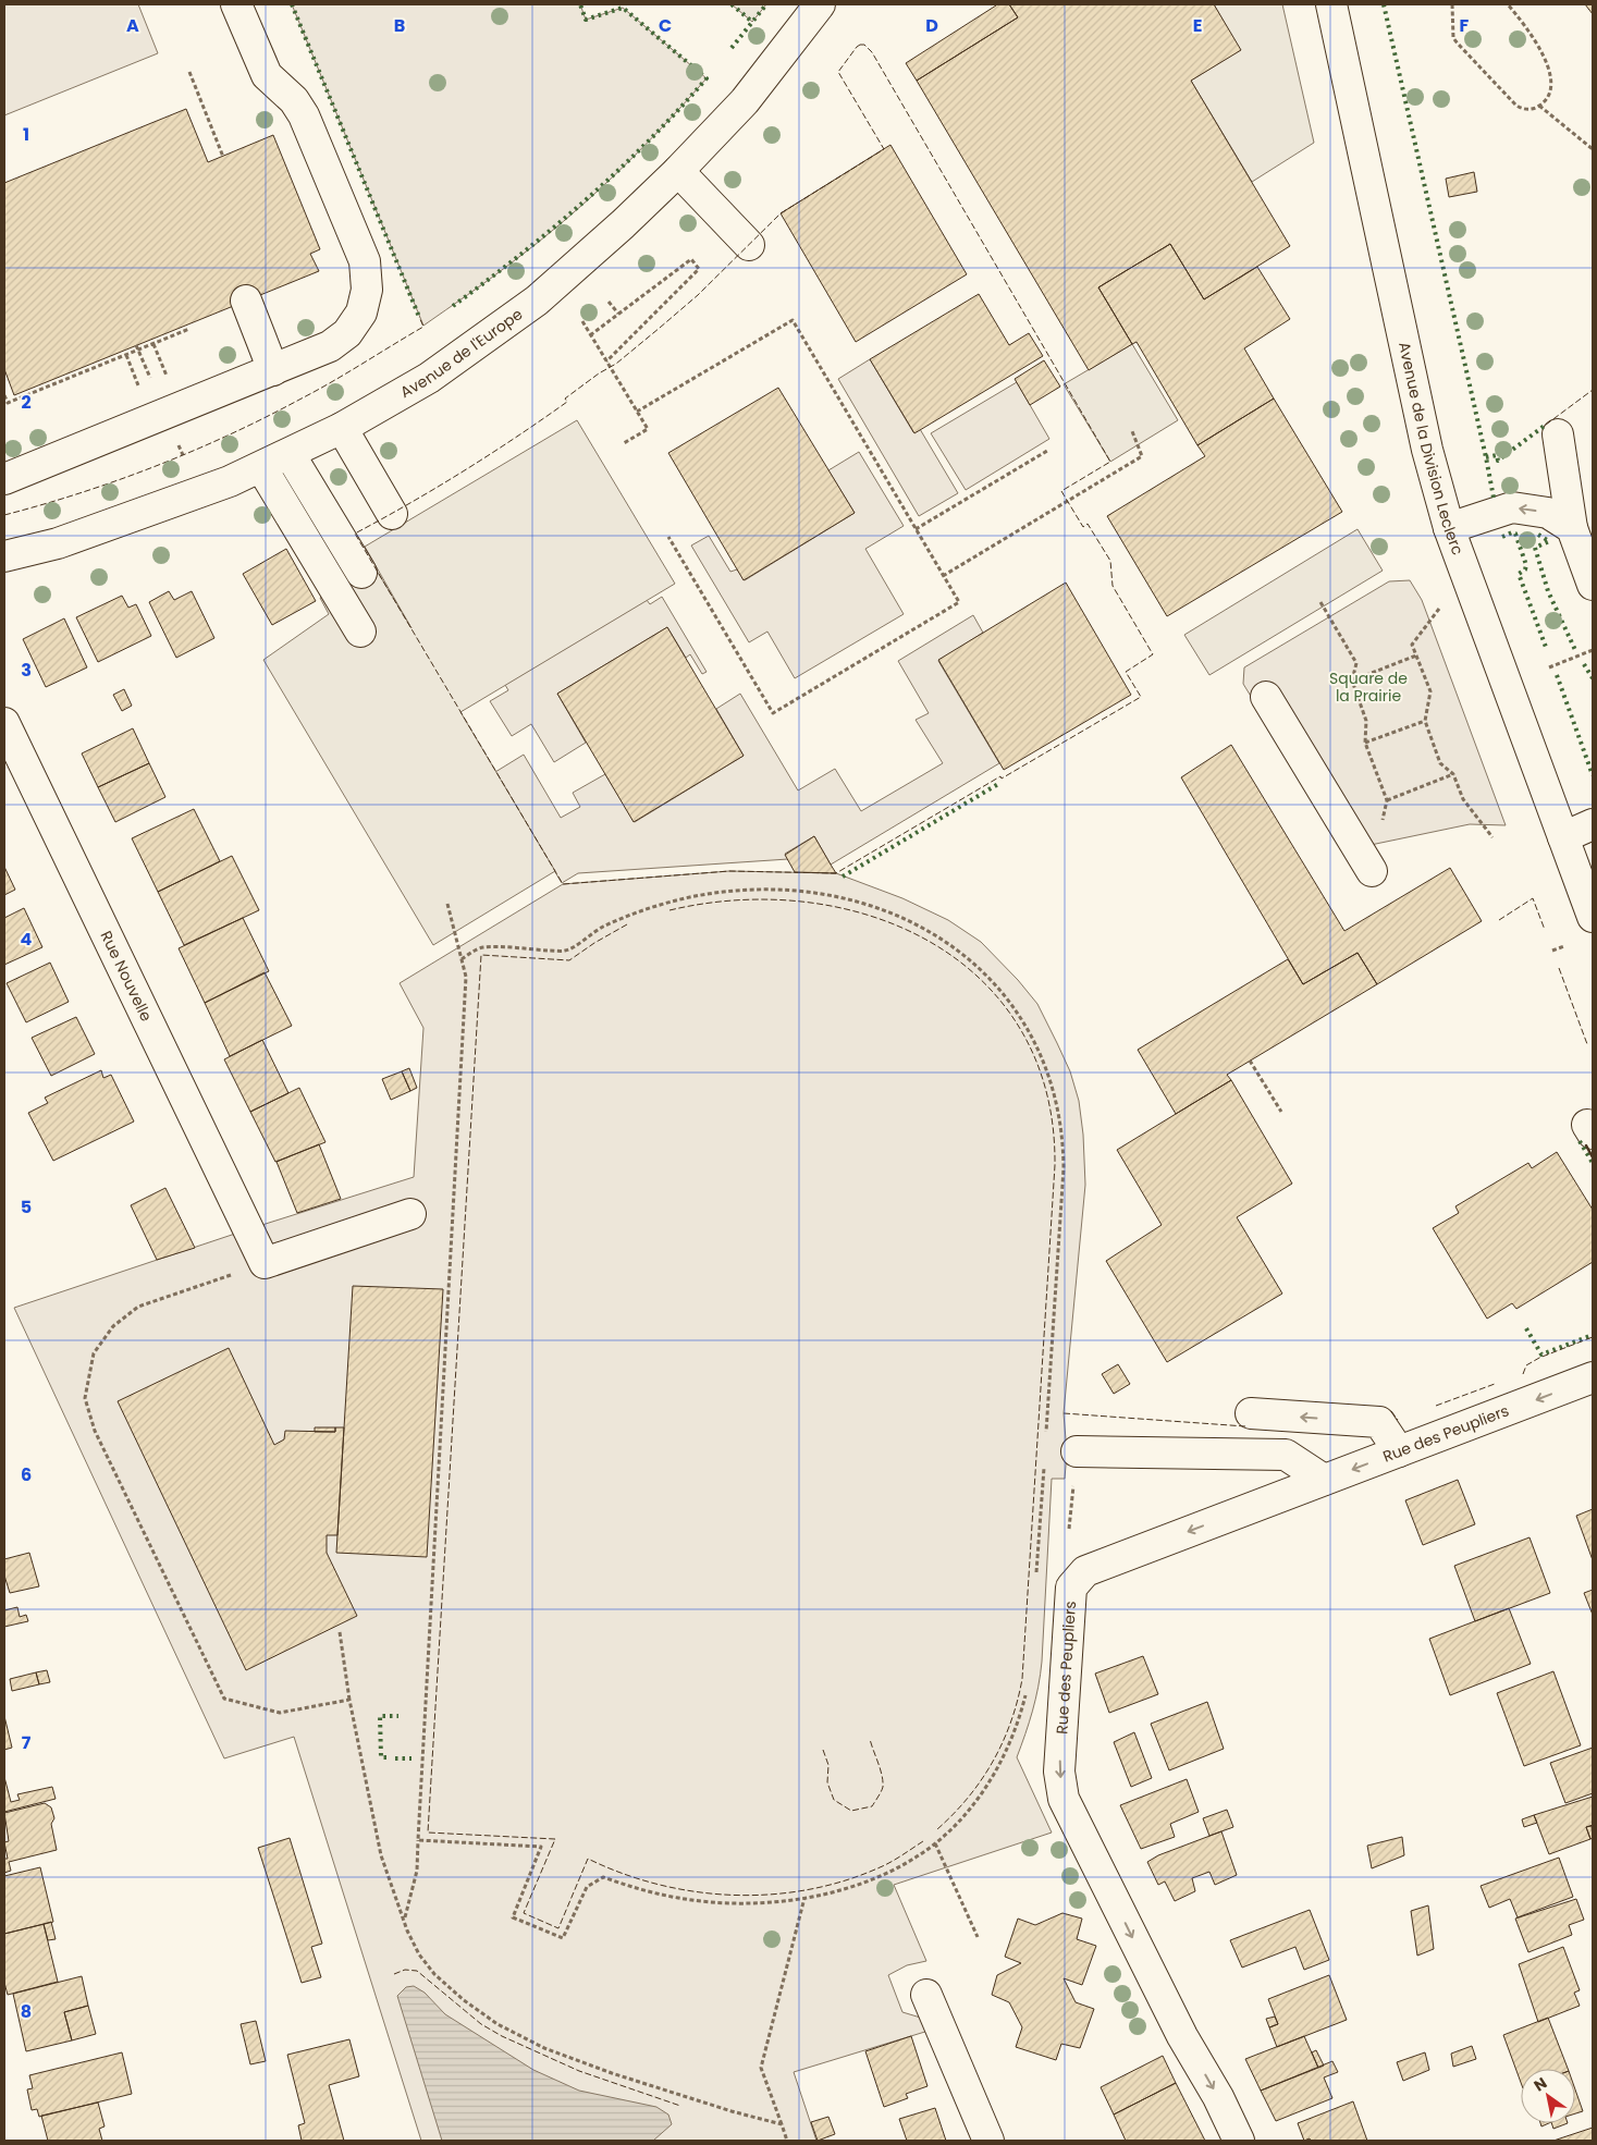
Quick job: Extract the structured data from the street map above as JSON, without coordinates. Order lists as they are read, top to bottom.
{
  "streets": {
    "street": [
      "Avenue de l'Europe",
      "Avenue de la Division Leclerc",
      "Rue Nouvelle",
      "Rue des Peupliers"
    ]
  },
  "parks": ["Square de la Prairie"],
  "north": "top left",
  "grid": {
    "columns": [
      "A",
      "B",
      "C",
      "D",
      "E",
      "F"
    ],
    "rows": [
      "1",
      "2",
      "3",
      "4",
      "5",
      "6",
      "7",
      "8"
    ]
  }
}
